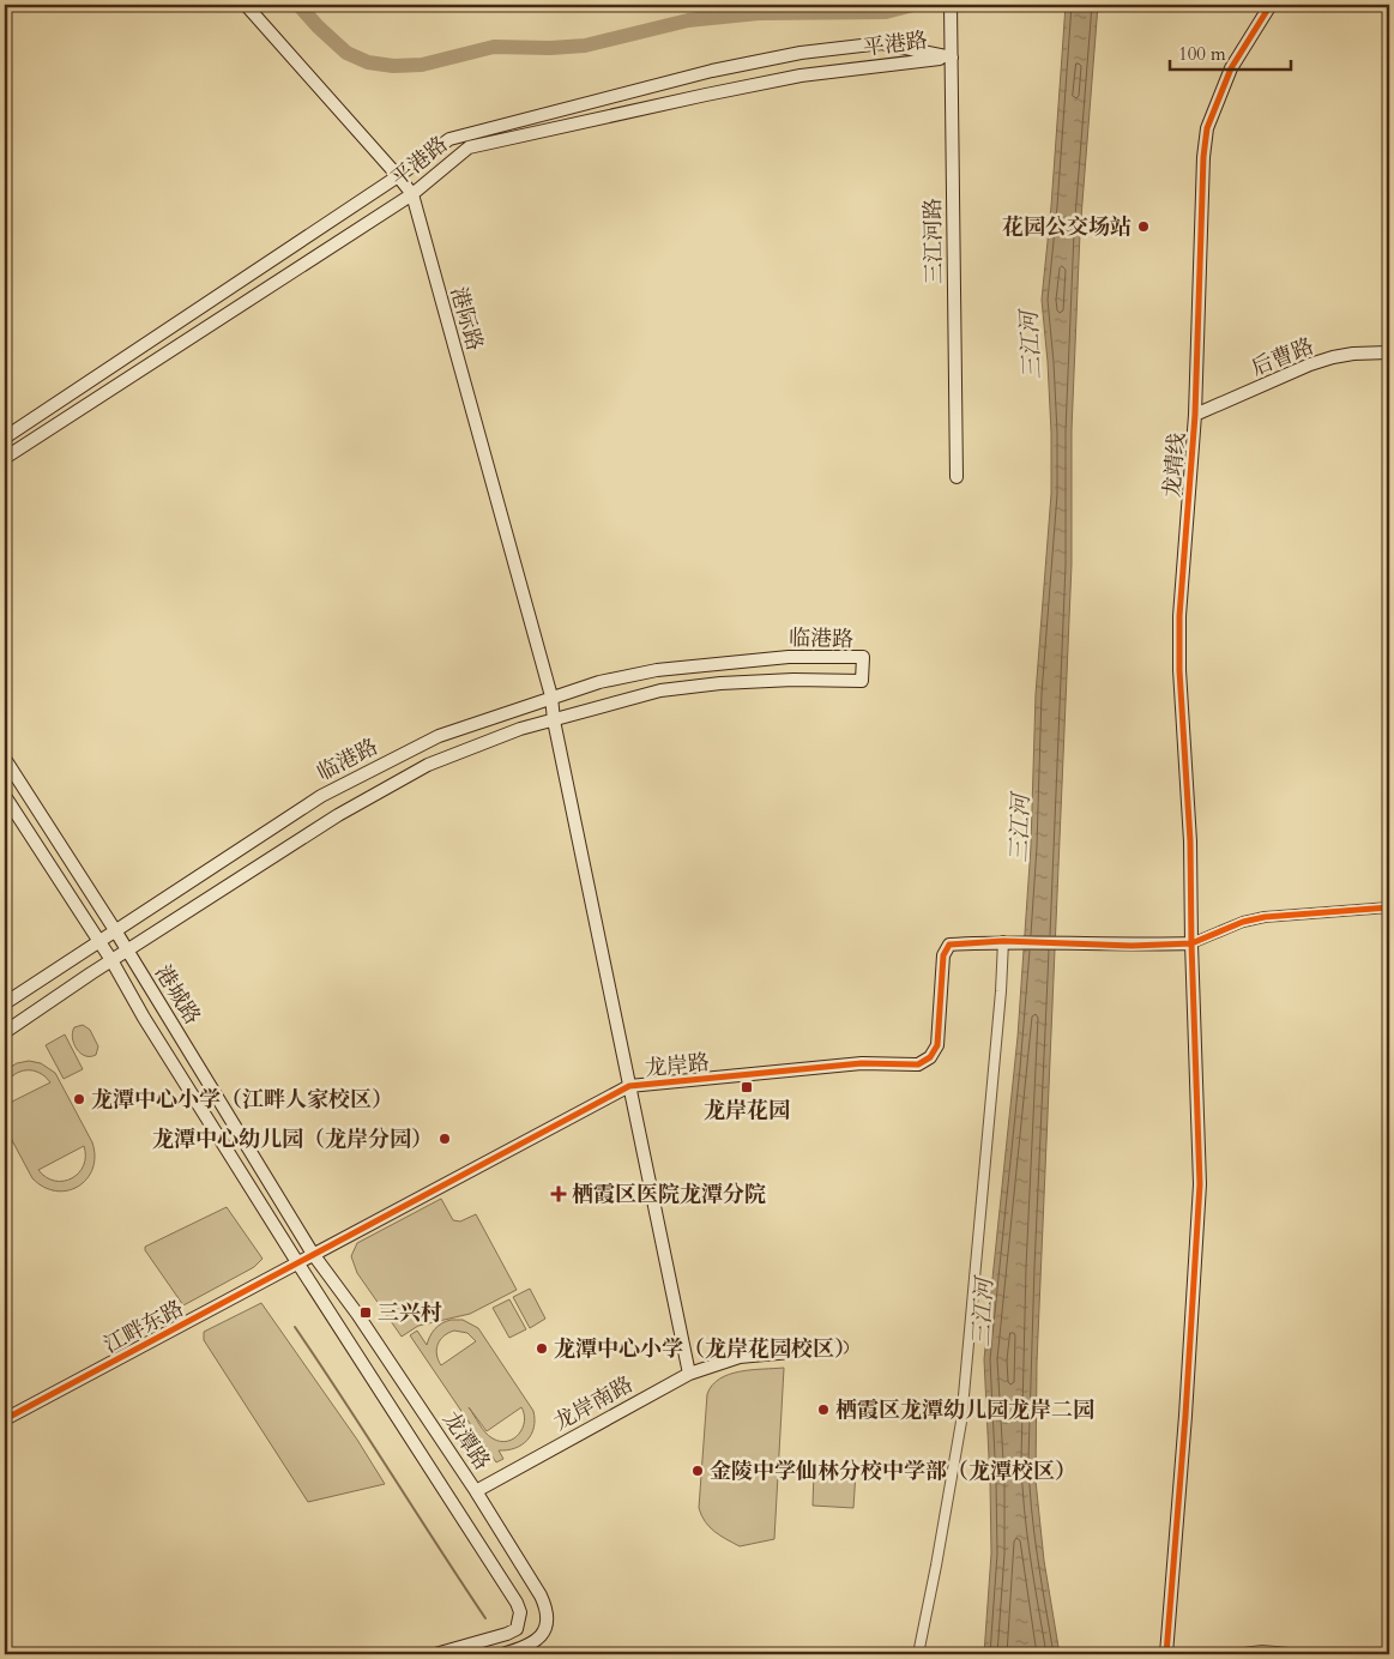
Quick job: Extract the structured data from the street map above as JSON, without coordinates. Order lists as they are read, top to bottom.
{
  "streets": {
    "street": [
      "平港路",
      "三江河路",
      "港际路",
      "后曹路",
      "龙靖线",
      "临港路",
      "港城路",
      "龙岸路",
      "江畔东路",
      "龙岸南路",
      "龙潭路"
    ]
  },
  "crossings": [
    ["平港路", "三江河路"],
    ["平港路", "港际路"],
    ["港际路", "临港路"],
    ["港际路", "龙岸路"],
    ["港际路", "龙岸南路"],
    ["后曹路", "龙靖线"],
    ["临港路", "港城路"],
    ["港城路", "龙岸路"],
    ["港城路", "江畔东路"],
    ["港城路", "龙潭路"],
    ["龙岸路", "江畔东路"],
    ["龙岸路", "龙潭路"],
    ["江畔东路", "龙潭路"],
    ["龙岸南路", "龙潭路"]
  ],
  "water": ["三江河"],
  "places": {
    "other": [
      "花园公交场站",
      "龙潭中心小学（江畔人家校区）",
      "龙潭中心幼儿园（龙岸分园）",
      "龙潭中心小学（龙岸花园校区）",
      "栖霞区龙潭幼儿园龙岸二园",
      "金陵中学仙林分校中学部（龙潭校区）"
    ],
    "transit": ["龙岸花园", "三兴村"],
    "health": ["栖霞区医院龙潭分院"]
  },
  "scale_bar": "100 m"
}
